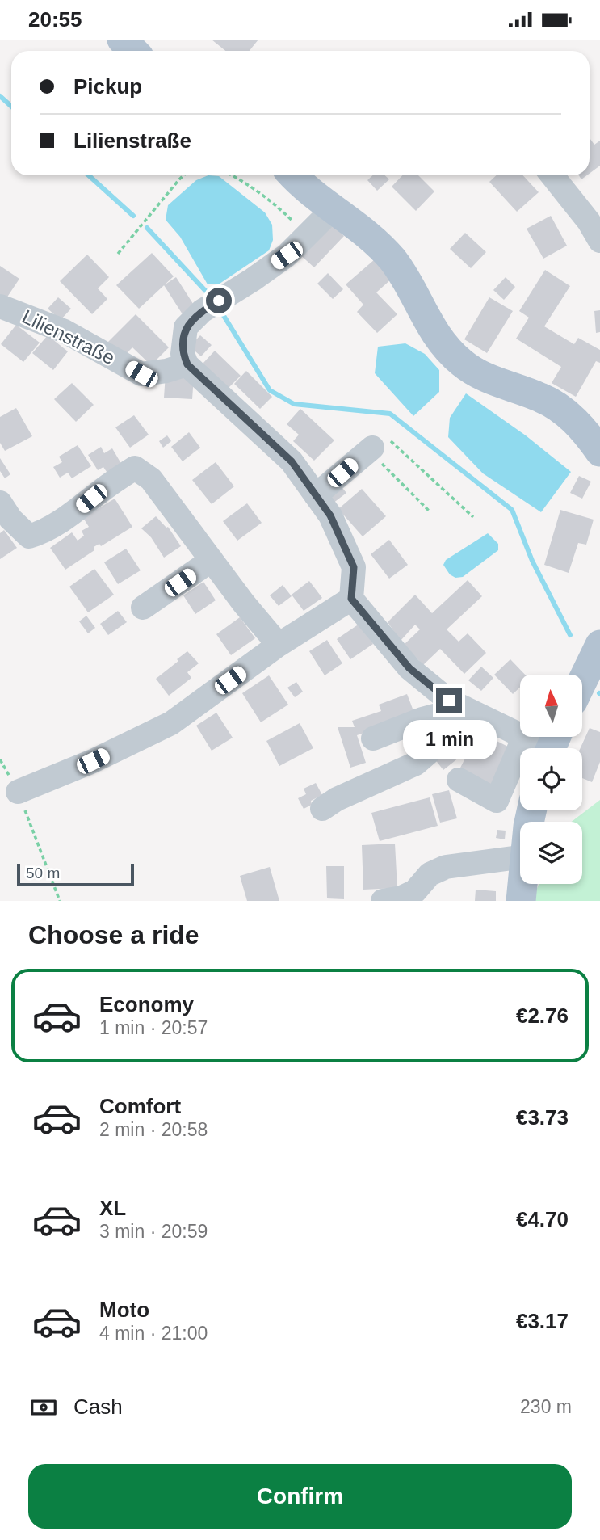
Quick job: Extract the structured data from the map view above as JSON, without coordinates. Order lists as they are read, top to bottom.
{
  "streets": {
    "street": ["Lilienstraße"]
  },
  "scale_bar": "50 m",
  "north": "top",
  "page": {
    "status": "20:55",
    "banner": ["Pickup", "Lilienstraße"],
    "bubble": "1 min",
    "scale": "50 m",
    "heading": "Choose a ride",
    "list": [
      {
        "name": "Economy",
        "note": "1 min · 20:57",
        "value": "€2.76"
      },
      {
        "name": "Comfort",
        "note": "2 min · 20:58",
        "value": "€3.73"
      },
      {
        "name": "XL",
        "note": "3 min · 20:59",
        "value": "€4.70"
      },
      {
        "name": "Moto",
        "note": "4 min · 21:00",
        "value": "€3.17"
      }
    ],
    "pay": ["Cash", "230 m"],
    "buttons": "Confirm"
  }
}
